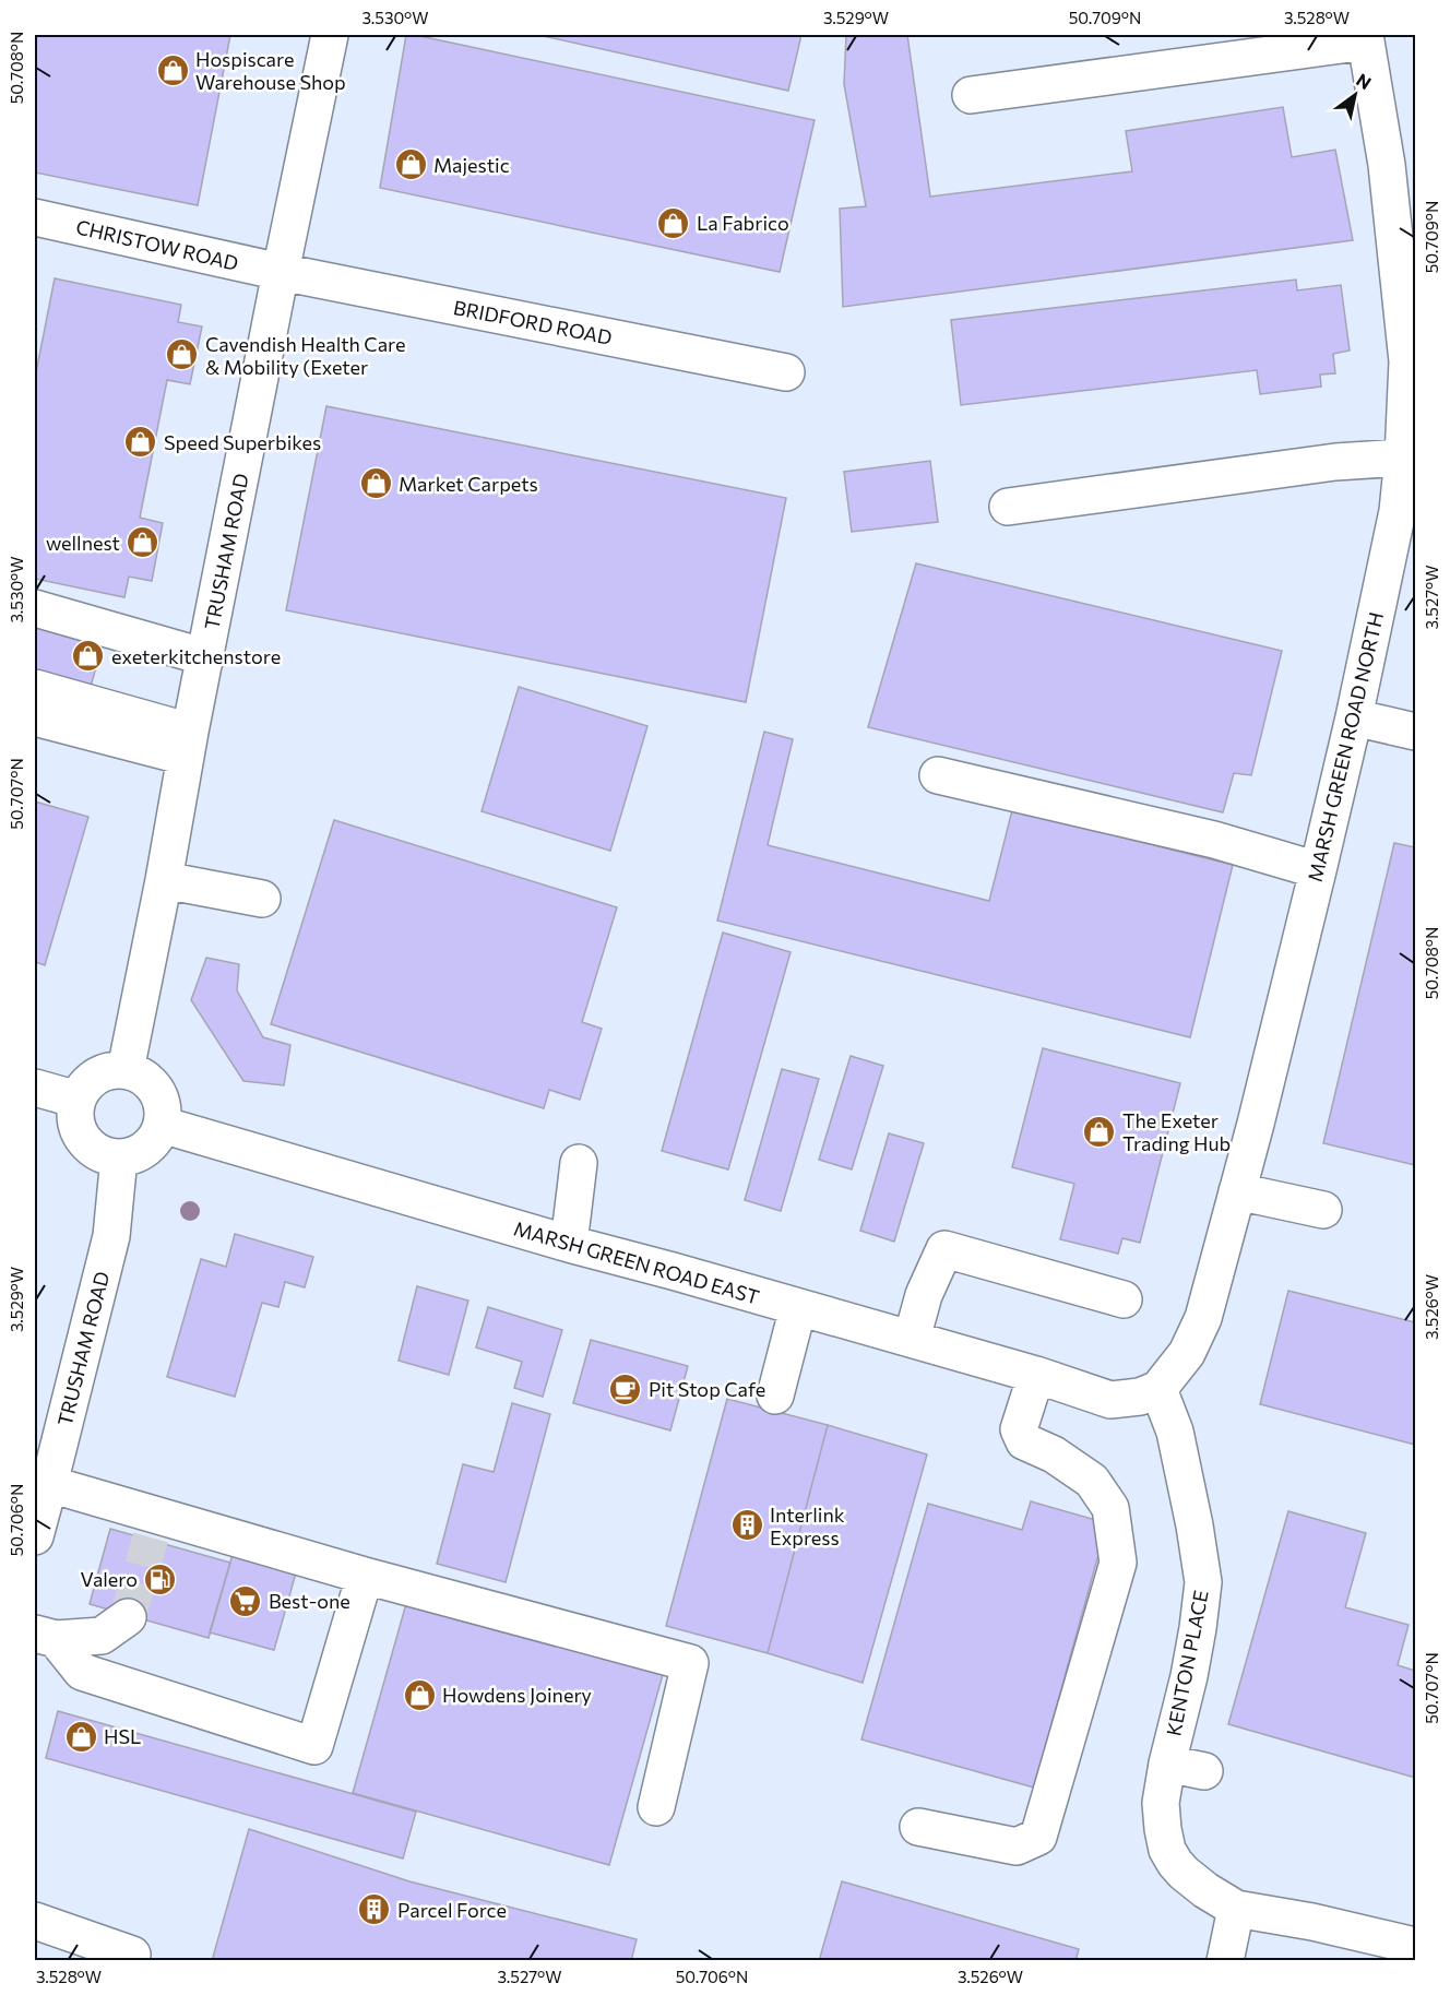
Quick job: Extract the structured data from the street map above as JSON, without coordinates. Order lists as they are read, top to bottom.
{
  "streets": {
    "street": [
      "CHRISTOW ROAD",
      "BRIDFORD ROAD",
      "TRUSHAM ROAD",
      "MARSH GREEN ROAD NORTH",
      "MARSH GREEN ROAD EAST",
      "KENTON PLACE"
    ]
  },
  "crossings": [
    ["CHRISTOW ROAD", "BRIDFORD ROAD"],
    ["CHRISTOW ROAD", "TRUSHAM ROAD"],
    ["BRIDFORD ROAD", "TRUSHAM ROAD"],
    ["TRUSHAM ROAD", "MARSH GREEN ROAD EAST"],
    ["MARSH GREEN ROAD NORTH", "MARSH GREEN ROAD EAST"],
    ["MARSH GREEN ROAD NORTH", "KENTON PLACE"],
    ["MARSH GREEN ROAD EAST", "KENTON PLACE"]
  ],
  "places": {
    "shop": [
      "Hospiscare Warehouse Shop",
      "Majestic",
      "La Fabrico",
      "Cavendish Health Care & Mobility (Exeter",
      "Speed Superbikes",
      "Market Carpets",
      "wellnest",
      "exeterkitchenstore",
      "The Exeter Trading Hub",
      "Howdens Joinery",
      "HSL"
    ],
    "cafe": ["Pit Stop Cafe"],
    "building": ["Interlink Express", "Parcel Force"],
    "fuel station": ["Valero"],
    "supermarket": ["Best-one"]
  },
  "north": "top right",
  "coordinates": [
    "3.530°W",
    "3.529°W",
    "50.709°N",
    "3.528°W",
    "50.708°N",
    "3.527°W",
    "50.707°N",
    "3.526°W",
    "50.706°N"
  ]
}
